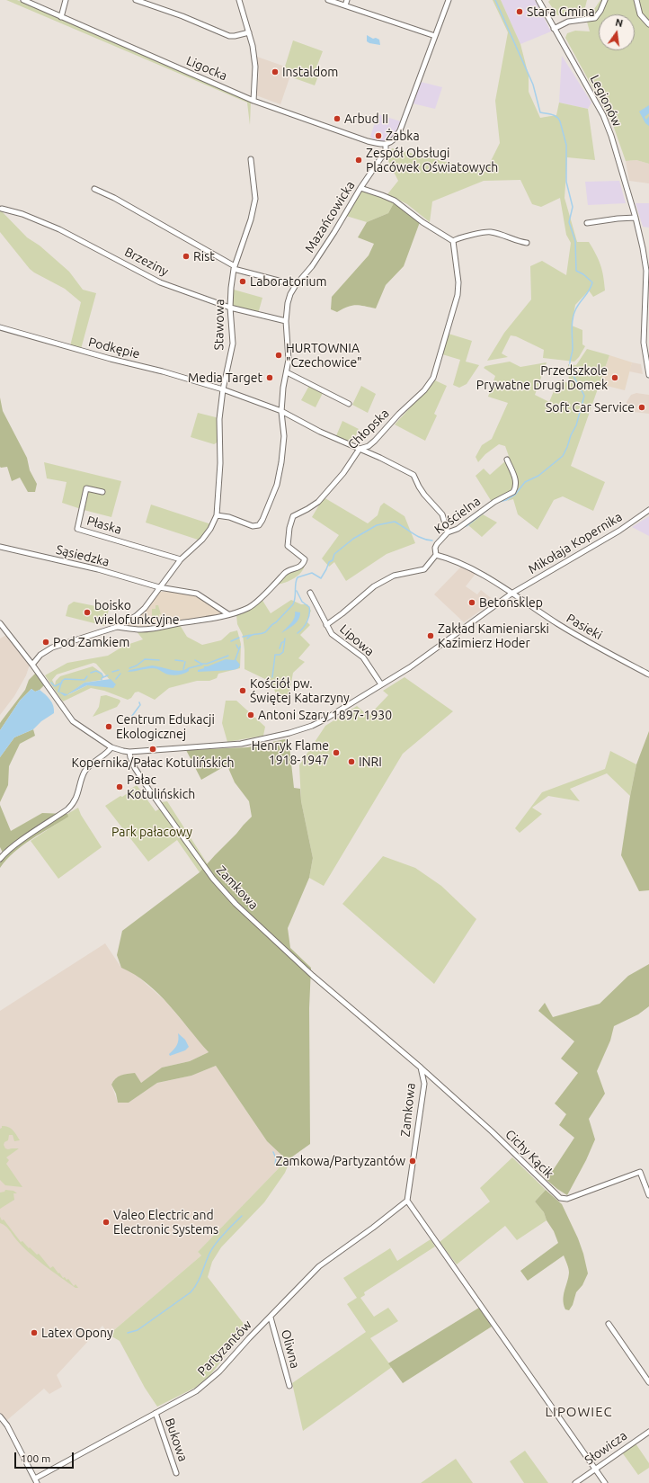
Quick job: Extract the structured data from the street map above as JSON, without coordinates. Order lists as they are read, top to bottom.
{
  "streets": {
    "street": [
      "Ligocka",
      "Legionów",
      "Mazańcowicka",
      "Brzeziny",
      "Stawowa",
      "Podkępie",
      "Chłopska",
      "Kościelna",
      "Płaska",
      "Mikołaja Kopernika",
      "Sąsiedzka",
      "Pasieki",
      "Lipowa",
      "Zamkowa",
      "Cichy Kącik",
      "Partyzantów",
      "Oliwna",
      "Bukowa",
      "Słowicza"
    ]
  },
  "crossings": [
    ["Ligocka", "Mazańcowicka"],
    ["Mazańcowicka", "Brzeziny"],
    ["Mazańcowicka", "Stawowa"],
    ["Mazańcowicka", "Podkępie"],
    ["Brzeziny", "Stawowa"],
    ["Stawowa", "Podkępie"],
    ["Podkępie", "Chłopska"],
    ["Podkępie", "Kościelna"],
    ["Kościelna", "Lipowa"],
    ["Mikołaja Kopernika", "Pasieki"],
    ["Mikołaja Kopernika", "Lipowa"],
    ["Mikołaja Kopernika", "Zamkowa"],
    ["Zamkowa", "Cichy Kącik"],
    ["Zamkowa", "Partyzantów"],
    ["Partyzantów", "Oliwna"],
    ["Partyzantów", "Bukowa"]
  ],
  "districts": ["LIPOWIEC"],
  "parks": ["Park pałacowy"],
  "places": [
    "Stara Gmina",
    "Instaldom",
    "Arbud II",
    "Żabka",
    "Zespół Obsługi Placówek Oświatowych",
    "Rist",
    "Laboratorium",
    "HURTOWNIA \"Czechowice\"",
    "Media Target",
    "Przedszkole Prywatne Drugi Domek",
    "Soft Car Service",
    "Betonsklep",
    "boisko wielofunkcyjne",
    "Zakład Kamieniarski Kazimierz Hoder",
    "Pod Zamkiem",
    "Kościół pw. Świętej Katarzyny",
    "Antoni Szary 1897-1930",
    "Centrum Edukacji Ekologicznej",
    "Kopernika/Pałac Kotulińskich",
    "Henryk Flame 1918-1947",
    "INRI",
    "Pałac Kotulińskich",
    "Zamkowa/Partyzantów",
    "Valeo Electric and Electronic Systems",
    "Latex Opony"
  ],
  "scale_bar": "100 m",
  "north": "top"
}
